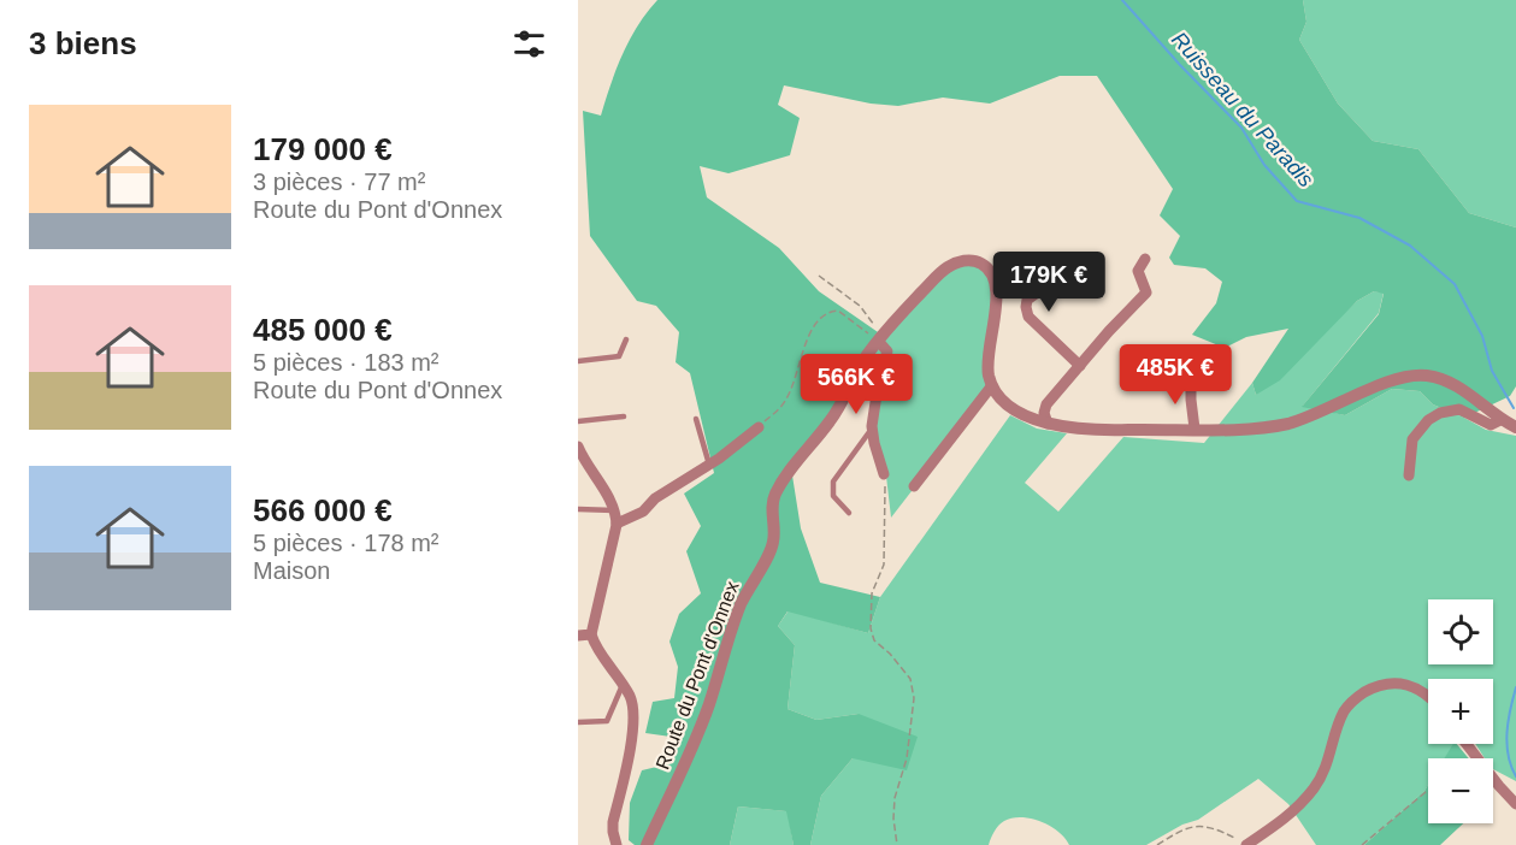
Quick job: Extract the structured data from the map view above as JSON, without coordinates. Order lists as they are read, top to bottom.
{
  "streets": {
    "street": ["Route du Pont d'Onnex"]
  },
  "water": ["Ruisseau du Paradis"],
  "page": {
    "heading": "3 biens",
    "list": [
      {
        "name": "179 000 €",
        "note": "3 pièces · 77 m² · Route du Pont d'Onnex"
      },
      {
        "name": "485 000 €",
        "note": "5 pièces · 183 m² · Route du Pont d'Onnex"
      },
      {
        "name": "566 000 €",
        "note": "5 pièces · 178 m² · Maison"
      }
    ],
    "price": ["179K €", "485K €", "566K €"],
    "map_buttons": ["+", "−"]
  }
}
